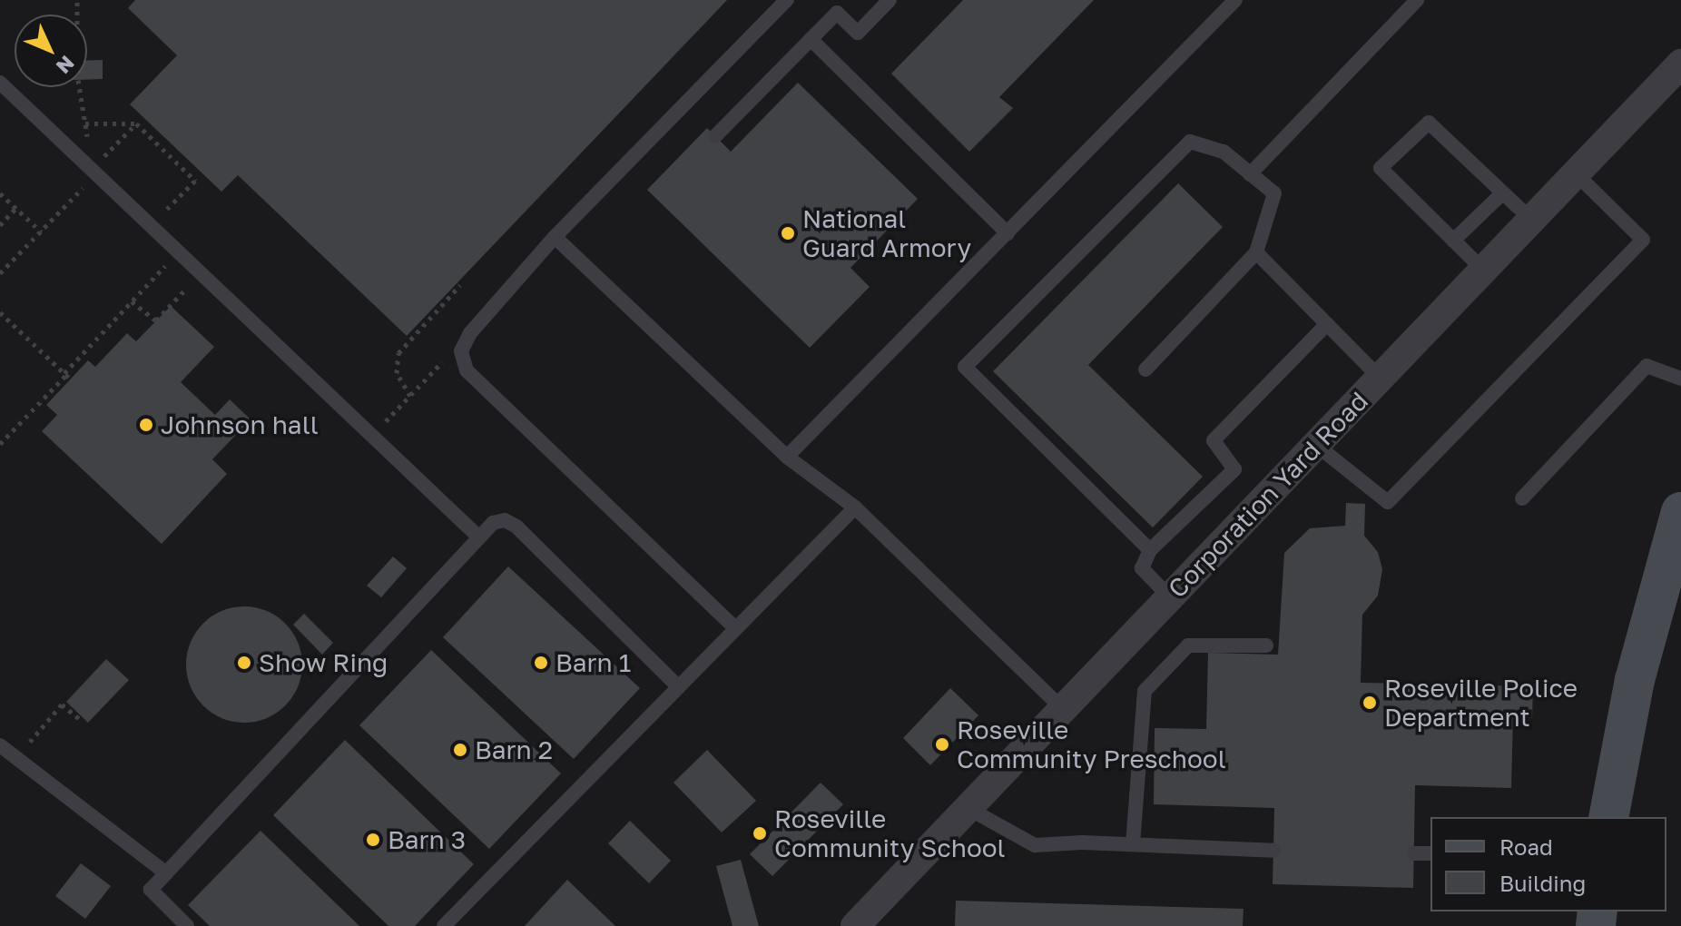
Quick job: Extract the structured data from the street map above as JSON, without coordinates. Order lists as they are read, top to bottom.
{
  "streets": {
    "street": ["Corporation Yard Road"]
  },
  "places": [
    "National Guard Armory",
    "Johnson hall",
    "Show Ring",
    "Barn 1",
    "Roseville Police Department",
    "Roseville Community Preschool",
    "Barn 2",
    "Roseville Community School",
    "Barn 3"
  ],
  "legend": ["Road", "Building"],
  "north": "bottom right"
}
